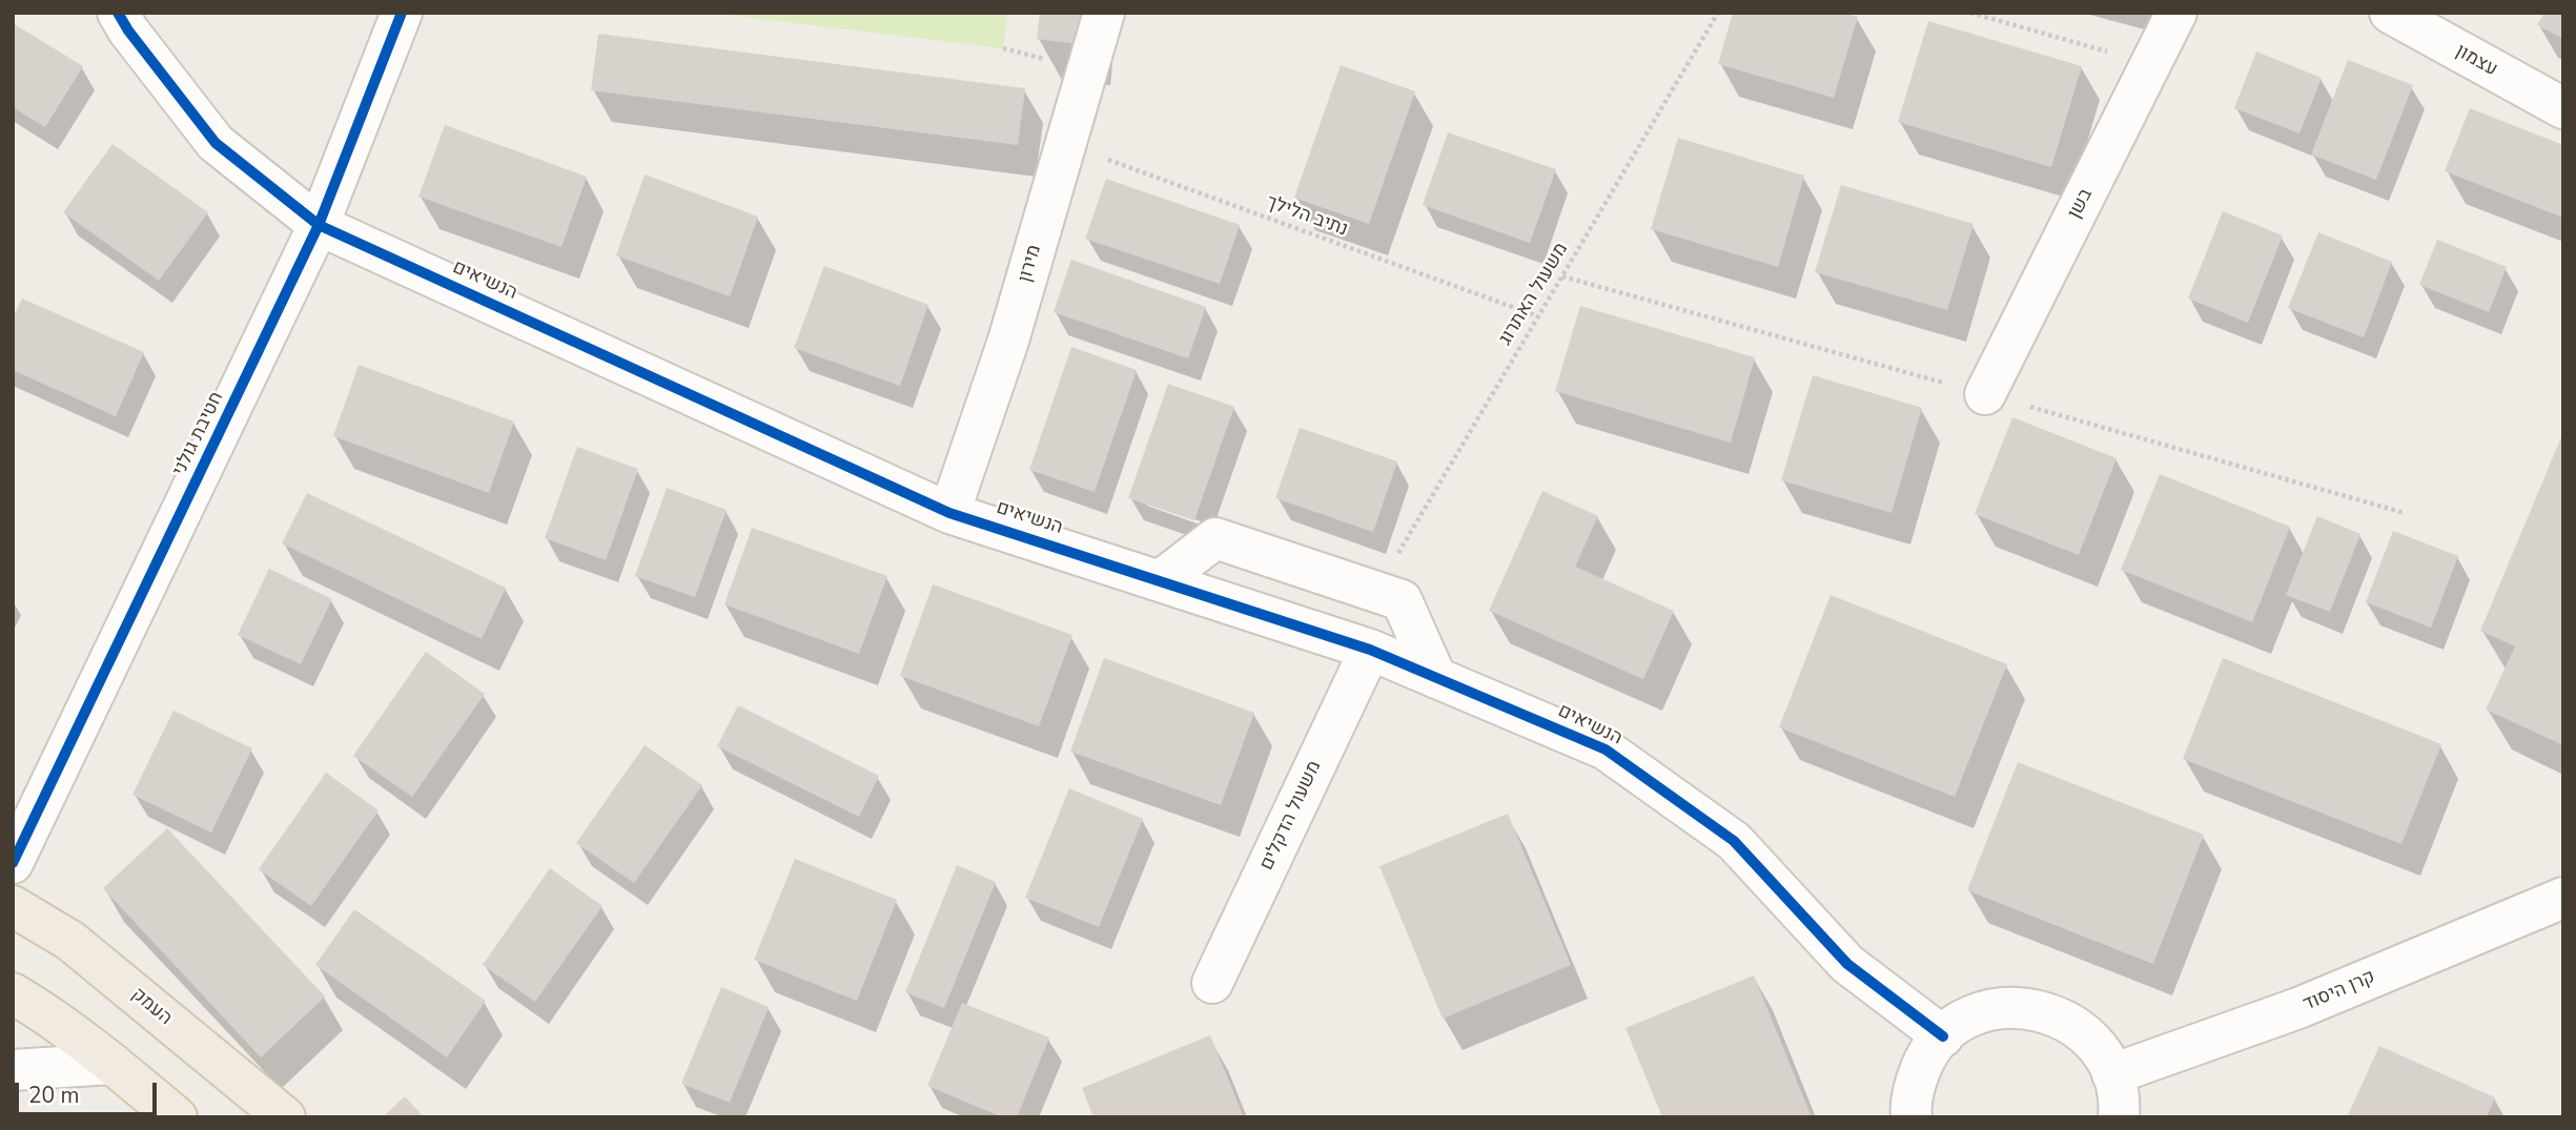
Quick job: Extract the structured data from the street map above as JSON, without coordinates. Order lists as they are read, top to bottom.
{
  "streets": {
    "main road": ["העמק"],
    "street": [
      "עצמון",
      "בשן",
      "מירון",
      "הנשיאים",
      "חטיבת גולני",
      "משעול הדקלים",
      "קרן היסוד"
    ],
    "path": ["נתיב הלילך", "משעול האתרוג"]
  },
  "crossings": [
    ["נתיב הלילך", "מירון"],
    ["נתיב הלילך", "משעול האתרוג"],
    ["מירון", "הנשיאים"],
    ["הנשיאים", "חטיבת גולני"],
    ["הנשיאים", "משעול הדקלים"]
  ],
  "scale_bar": "20 m"
}
